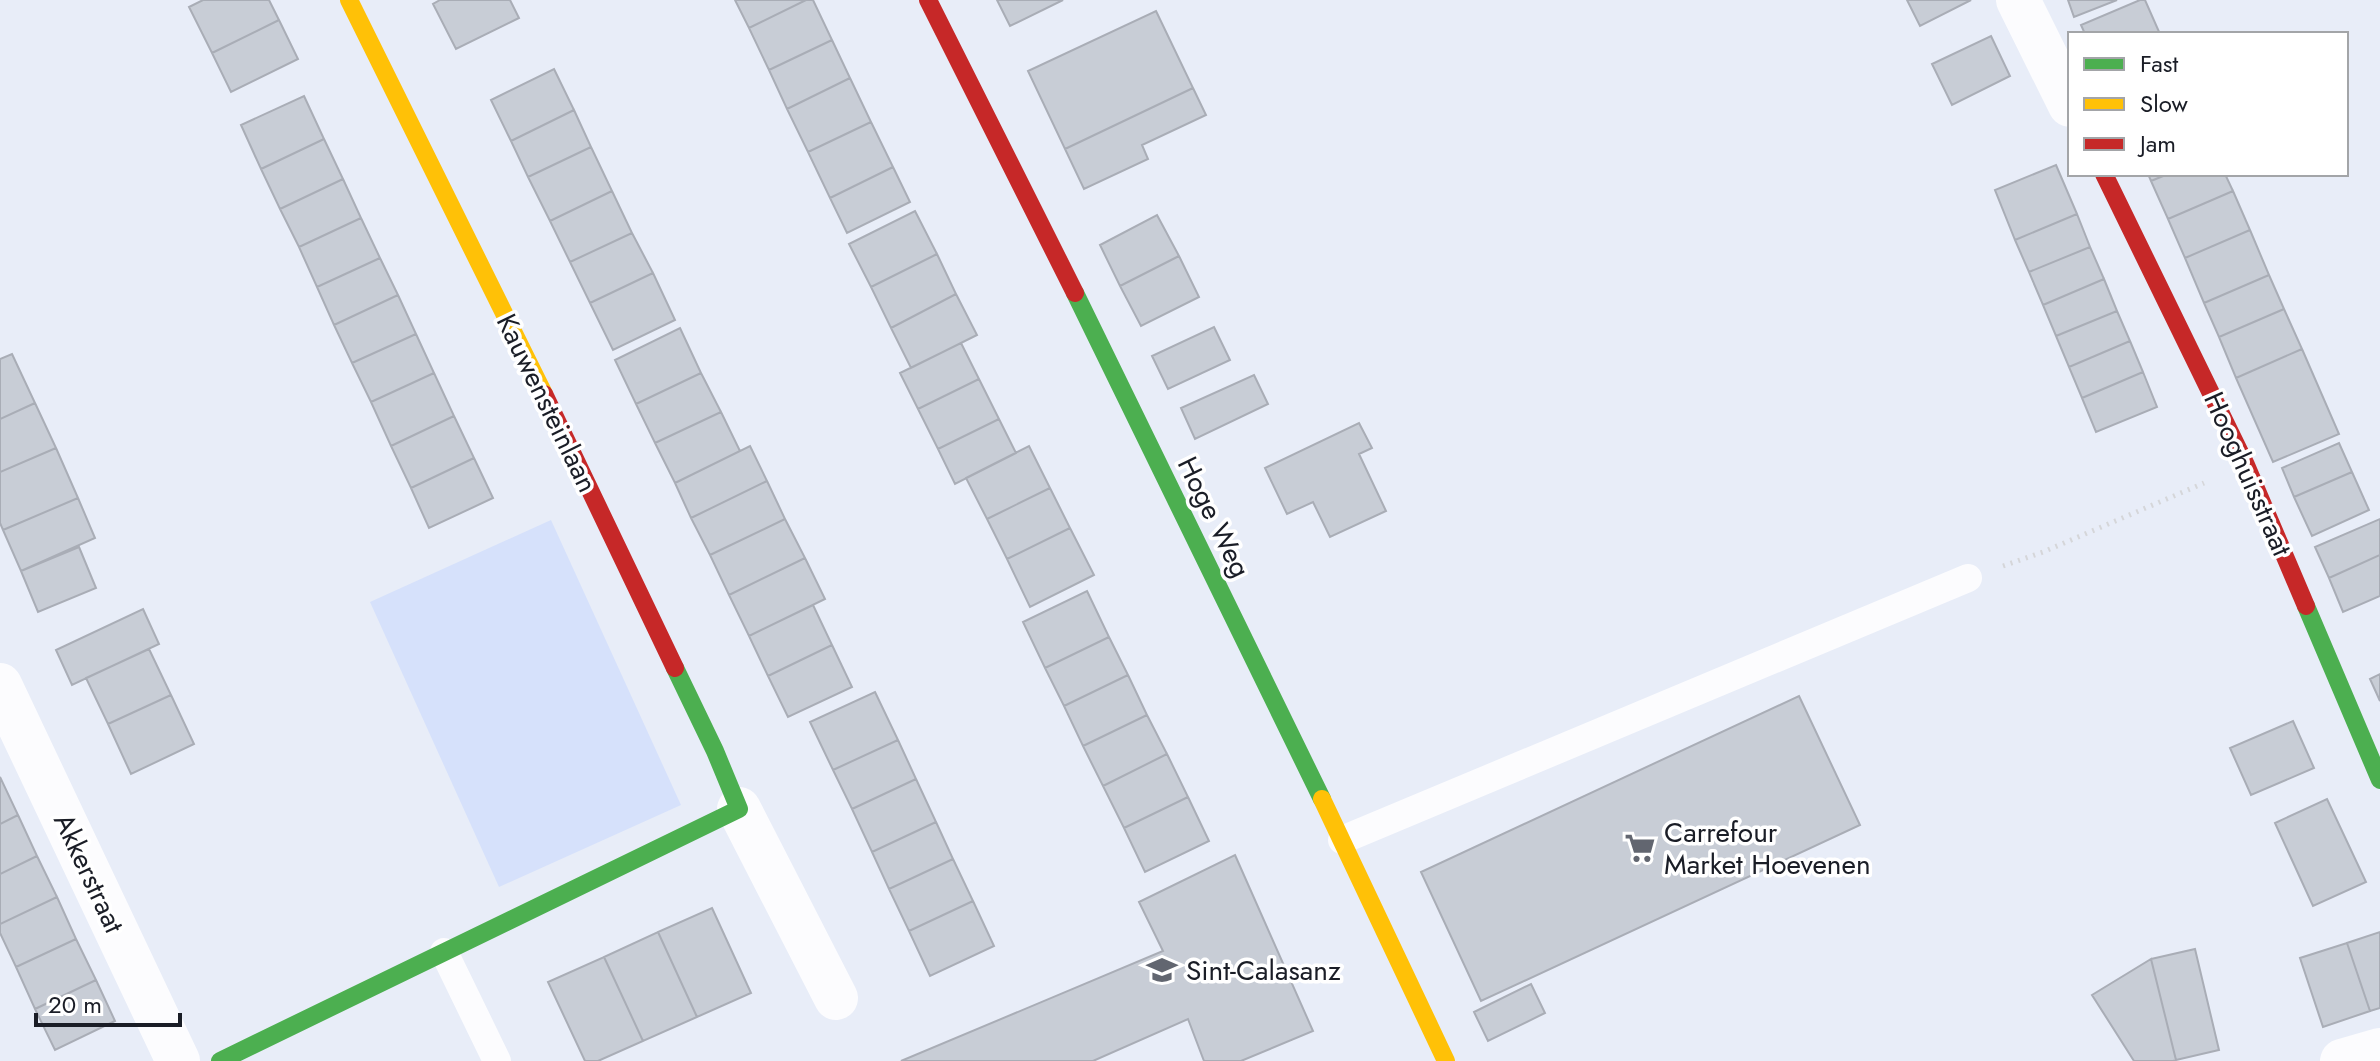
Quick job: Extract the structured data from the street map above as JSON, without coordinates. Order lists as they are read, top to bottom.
{
  "streets": {
    "street": [
      "Kauwensteinlaan",
      "Hooghuisstraat",
      "Hoge Weg",
      "Akkerstraat"
    ]
  },
  "places": {
    "supermarket": ["Carrefour Market Hoevenen"],
    "school or university": ["Sint-Calasanz"]
  },
  "legend": ["Fast", "Slow", "Jam"],
  "scale_bar": "20 m"
}
